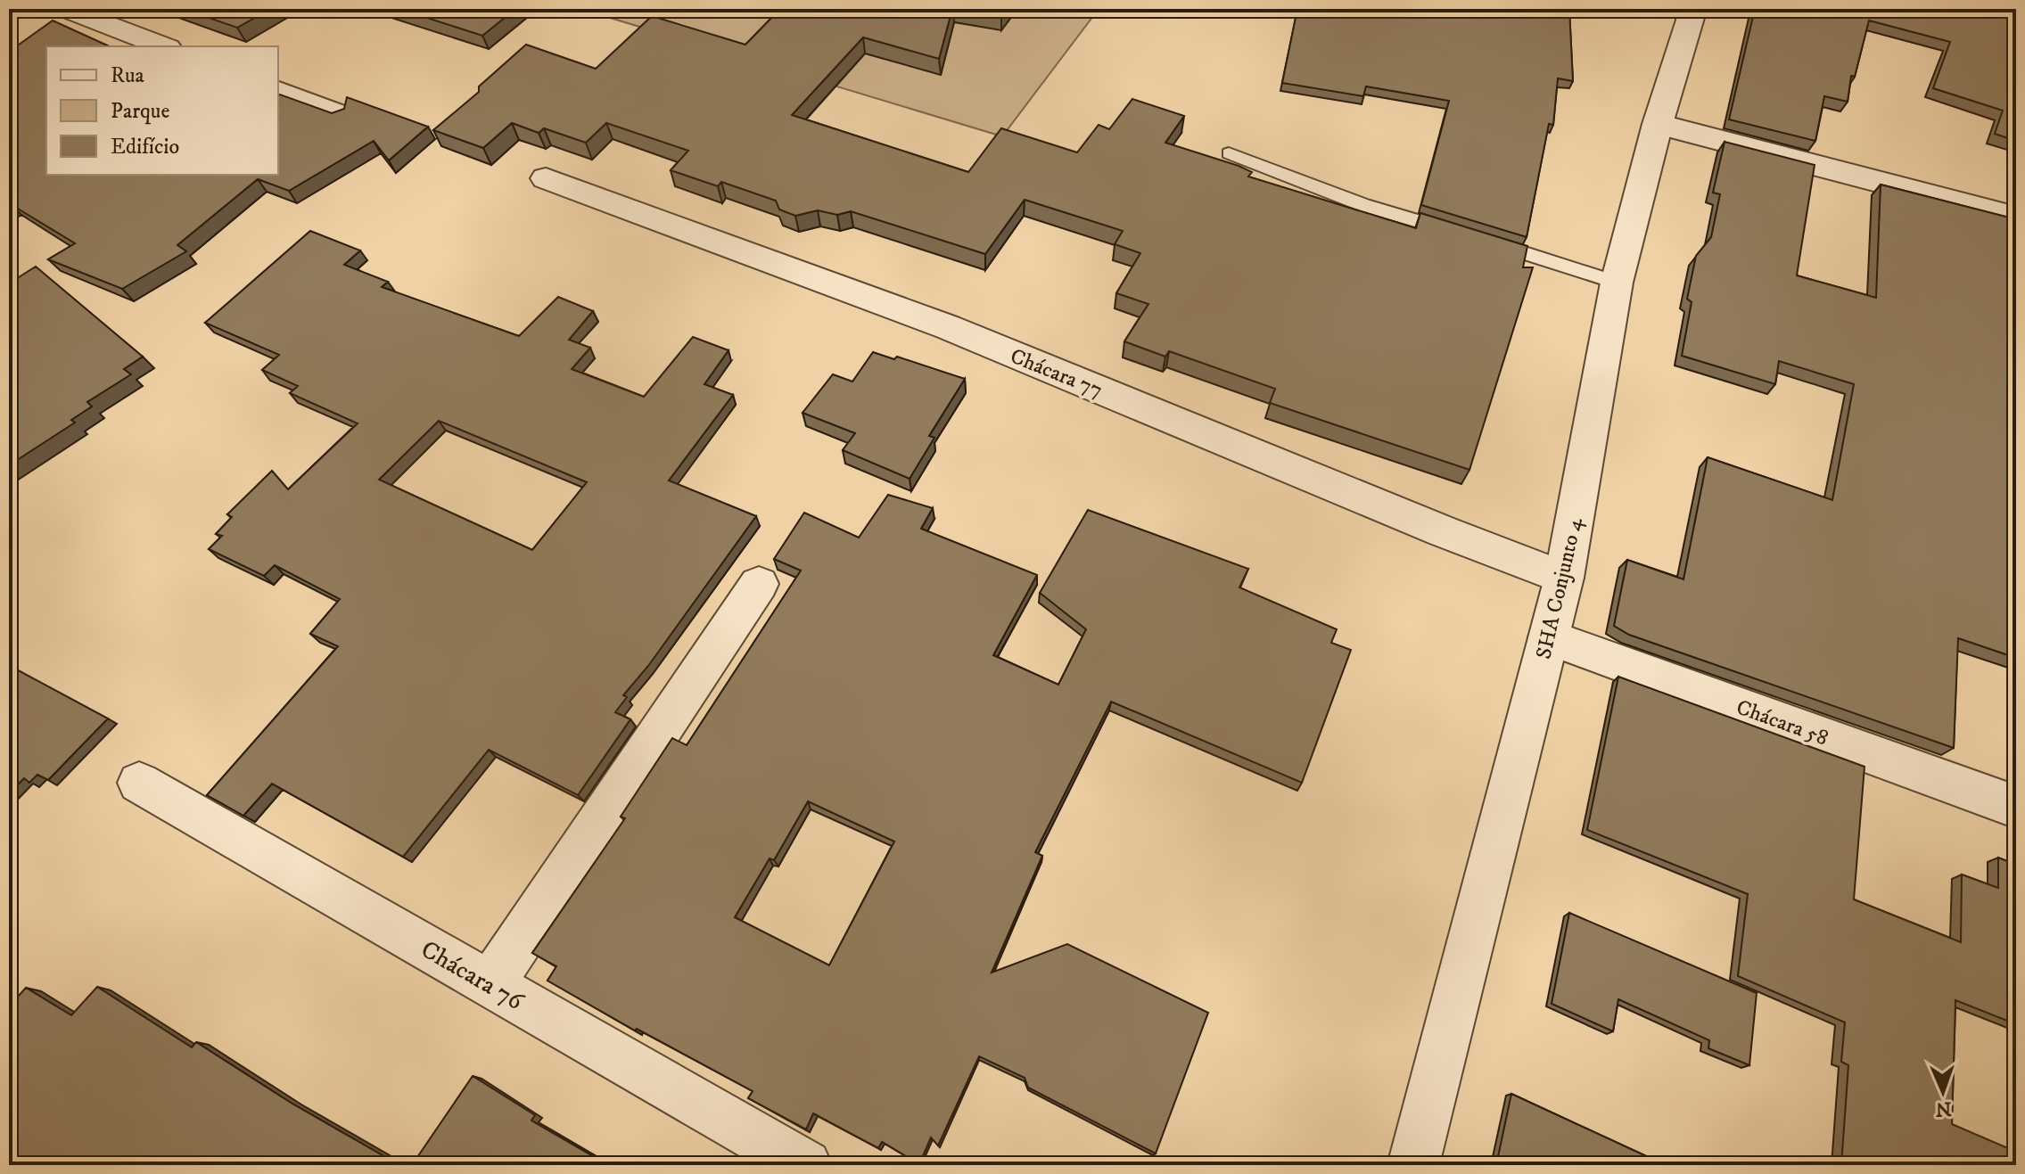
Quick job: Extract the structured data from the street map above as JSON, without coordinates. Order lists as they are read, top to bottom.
{
  "streets": {
    "street": [
      "Chácara 77",
      "SHA Conjunto 4",
      "Chácara 58",
      "Chácara 76"
    ]
  },
  "crossings": [
    ["Chácara 77", "SHA Conjunto 4"],
    ["SHA Conjunto 4", "Chácara 58"]
  ],
  "legend": ["Rua", "Parque", "Edifício"],
  "north": "bottom"
}
